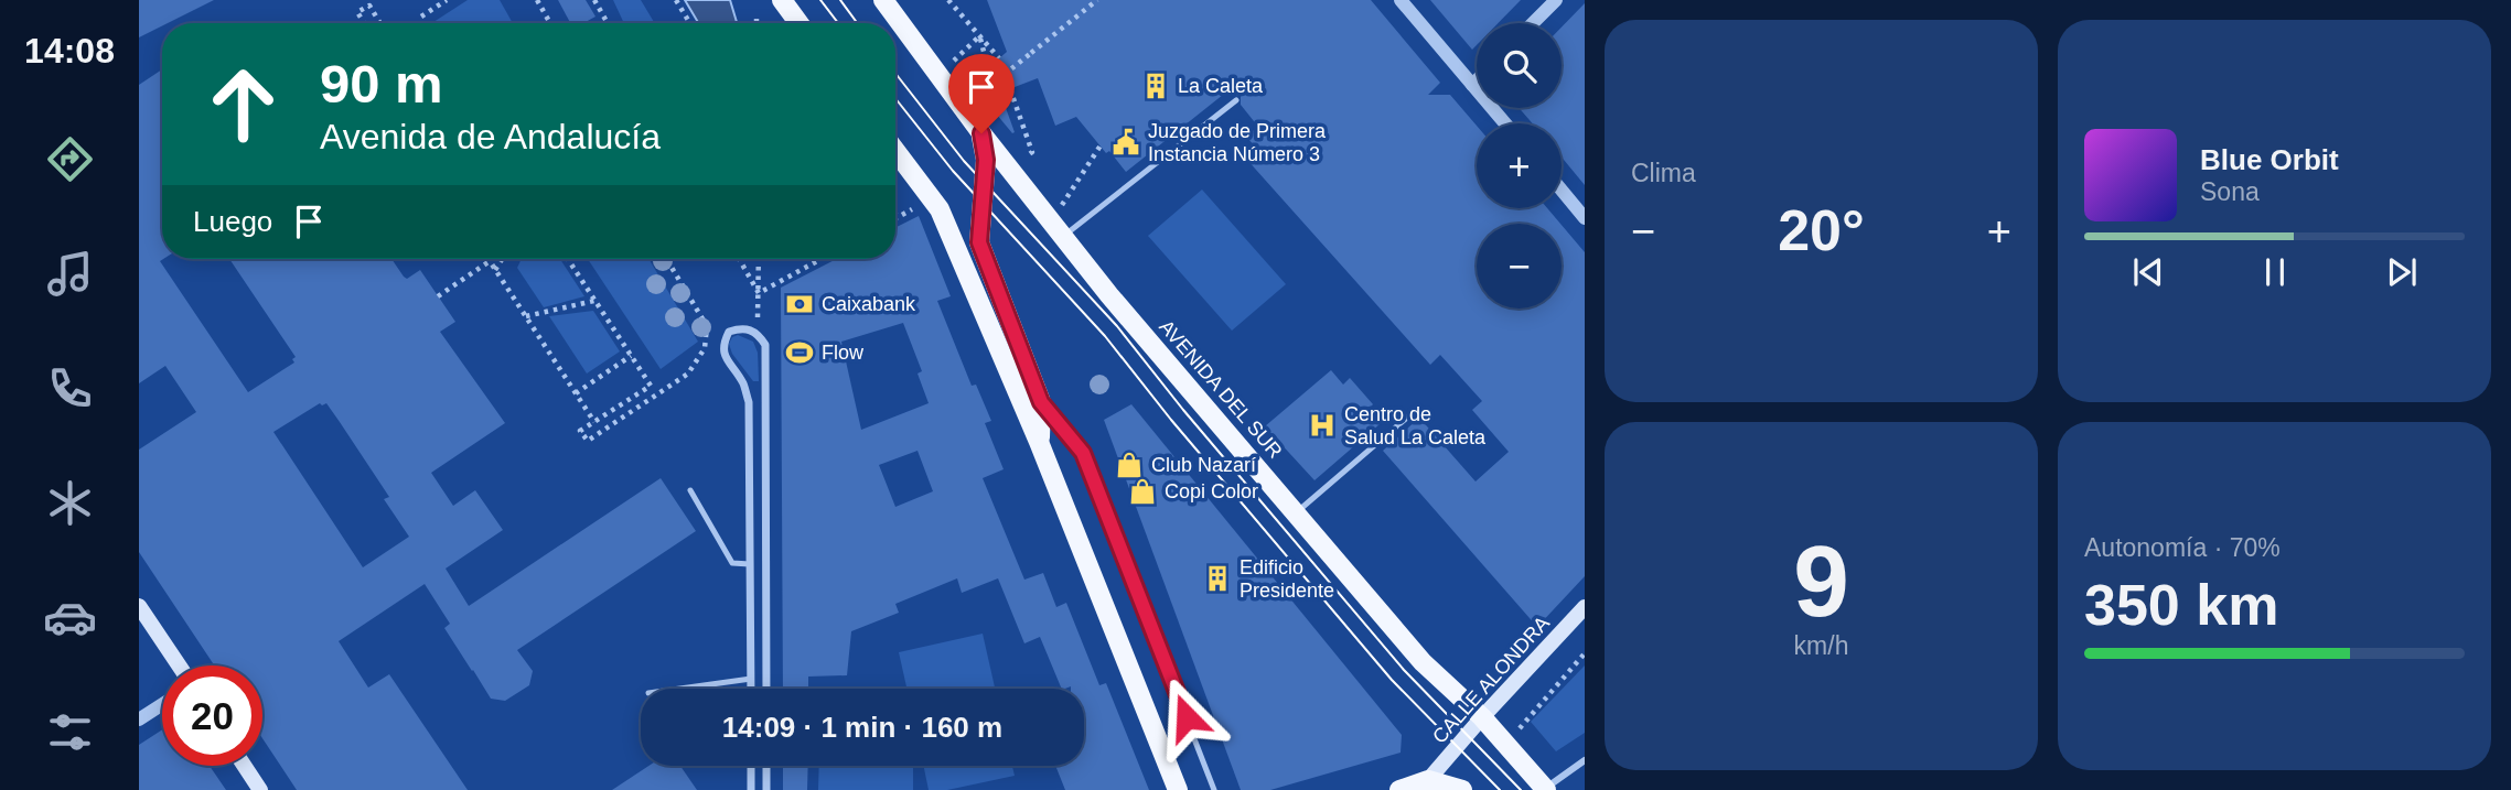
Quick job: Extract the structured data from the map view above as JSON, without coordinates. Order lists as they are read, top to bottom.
{
  "streets": {
    "main road": ["AVENIDA DEL SUR", "CALLE ALONDRA"]
  },
  "crossings": [
    ["AVENIDA DEL SUR", "CALLE ALONDRA"]
  ],
  "places": {
    "building": ["La Caleta", "Edificio Presidente"],
    "public building": ["Juzgado de Primera Instancia Número 3"],
    "bank": ["Caixabank"],
    "sports": ["Flow"],
    "hospital": ["Centro de Salud La Caleta"],
    "shop": ["Club Nazarí", "Copi Color"]
  },
  "page": {
    "tabs": "14:08",
    "tile": [
      "Clima",
      ["9", "km/h"],
      ["Autonomía · 70%", "350 km"]
    ],
    "map_buttons": ["+", "−"],
    "turn": ["90 m", "Avenida de Andalucía"],
    "song": ["Blue Orbit", "Sona"],
    "then": "Luego",
    "heat": ["−", "20°", "+"],
    "limit": "20",
    "trip": "14:09 · 1 min · 160 m"
  }
}
